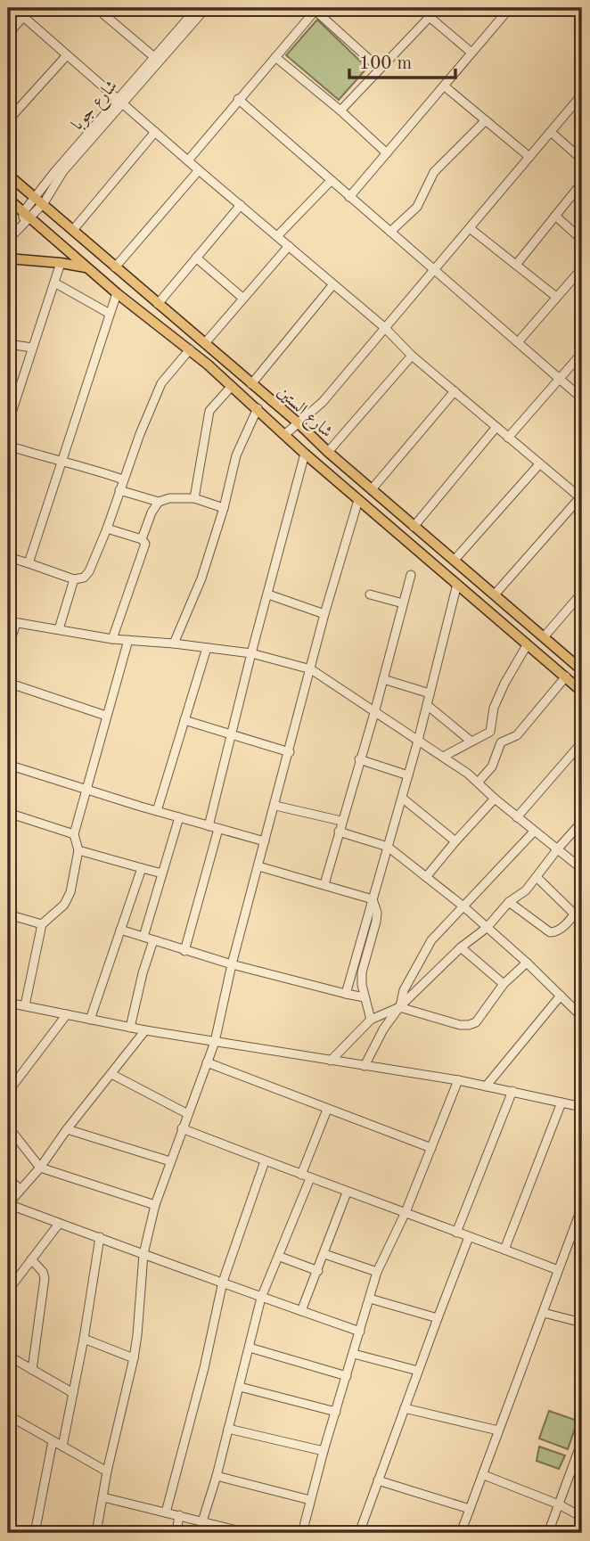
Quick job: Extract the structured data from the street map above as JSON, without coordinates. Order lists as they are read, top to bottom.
{
  "streets": {
    "main road": ["شارع الستين"],
    "street": ["شارع جوبا"]
  },
  "crossings": [
    ["شارع جوبا", "شارع الستين"]
  ],
  "scale_bar": "100 m"
}
